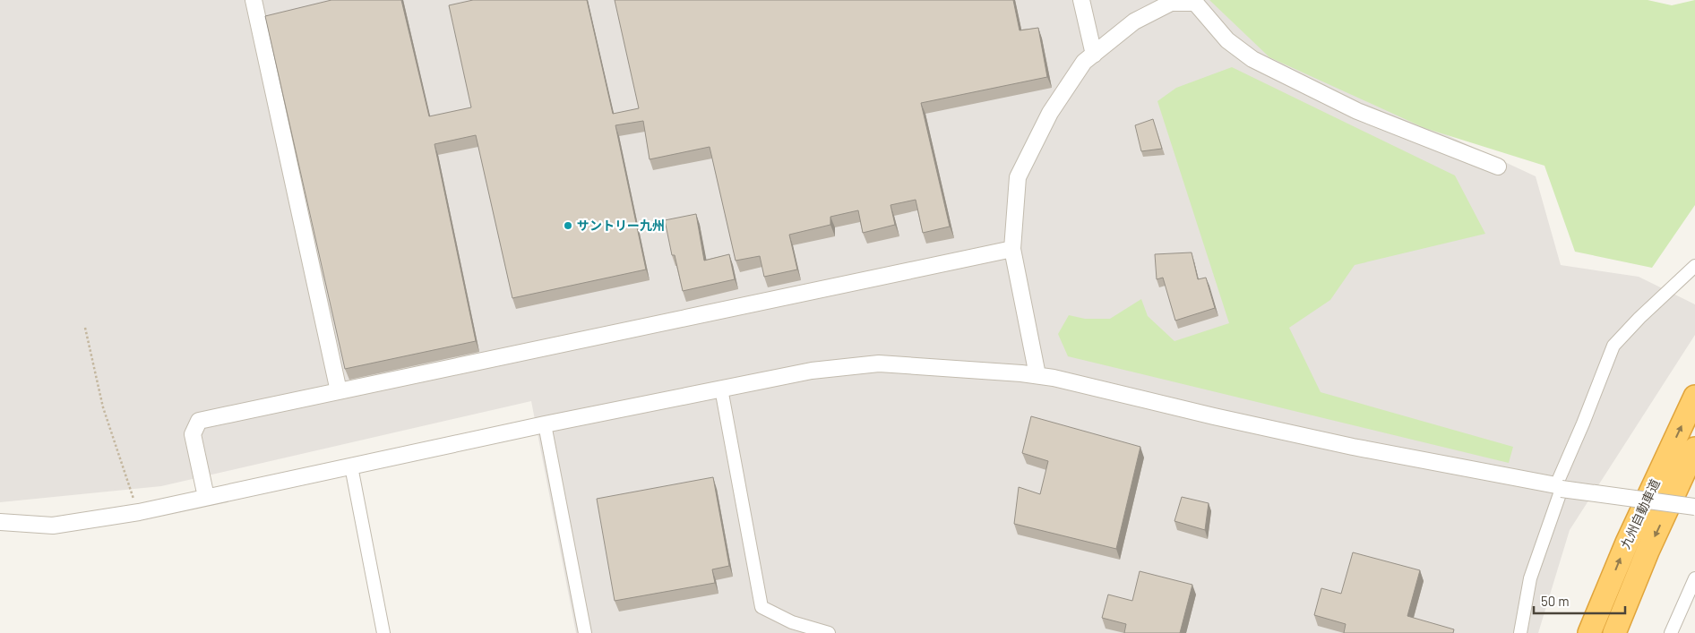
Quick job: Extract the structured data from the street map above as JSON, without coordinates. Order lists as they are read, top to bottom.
{
  "streets": {
    "highway": ["九州自動車道"]
  },
  "places": ["サントリー九州"],
  "scale_bar": "50 m"
}
